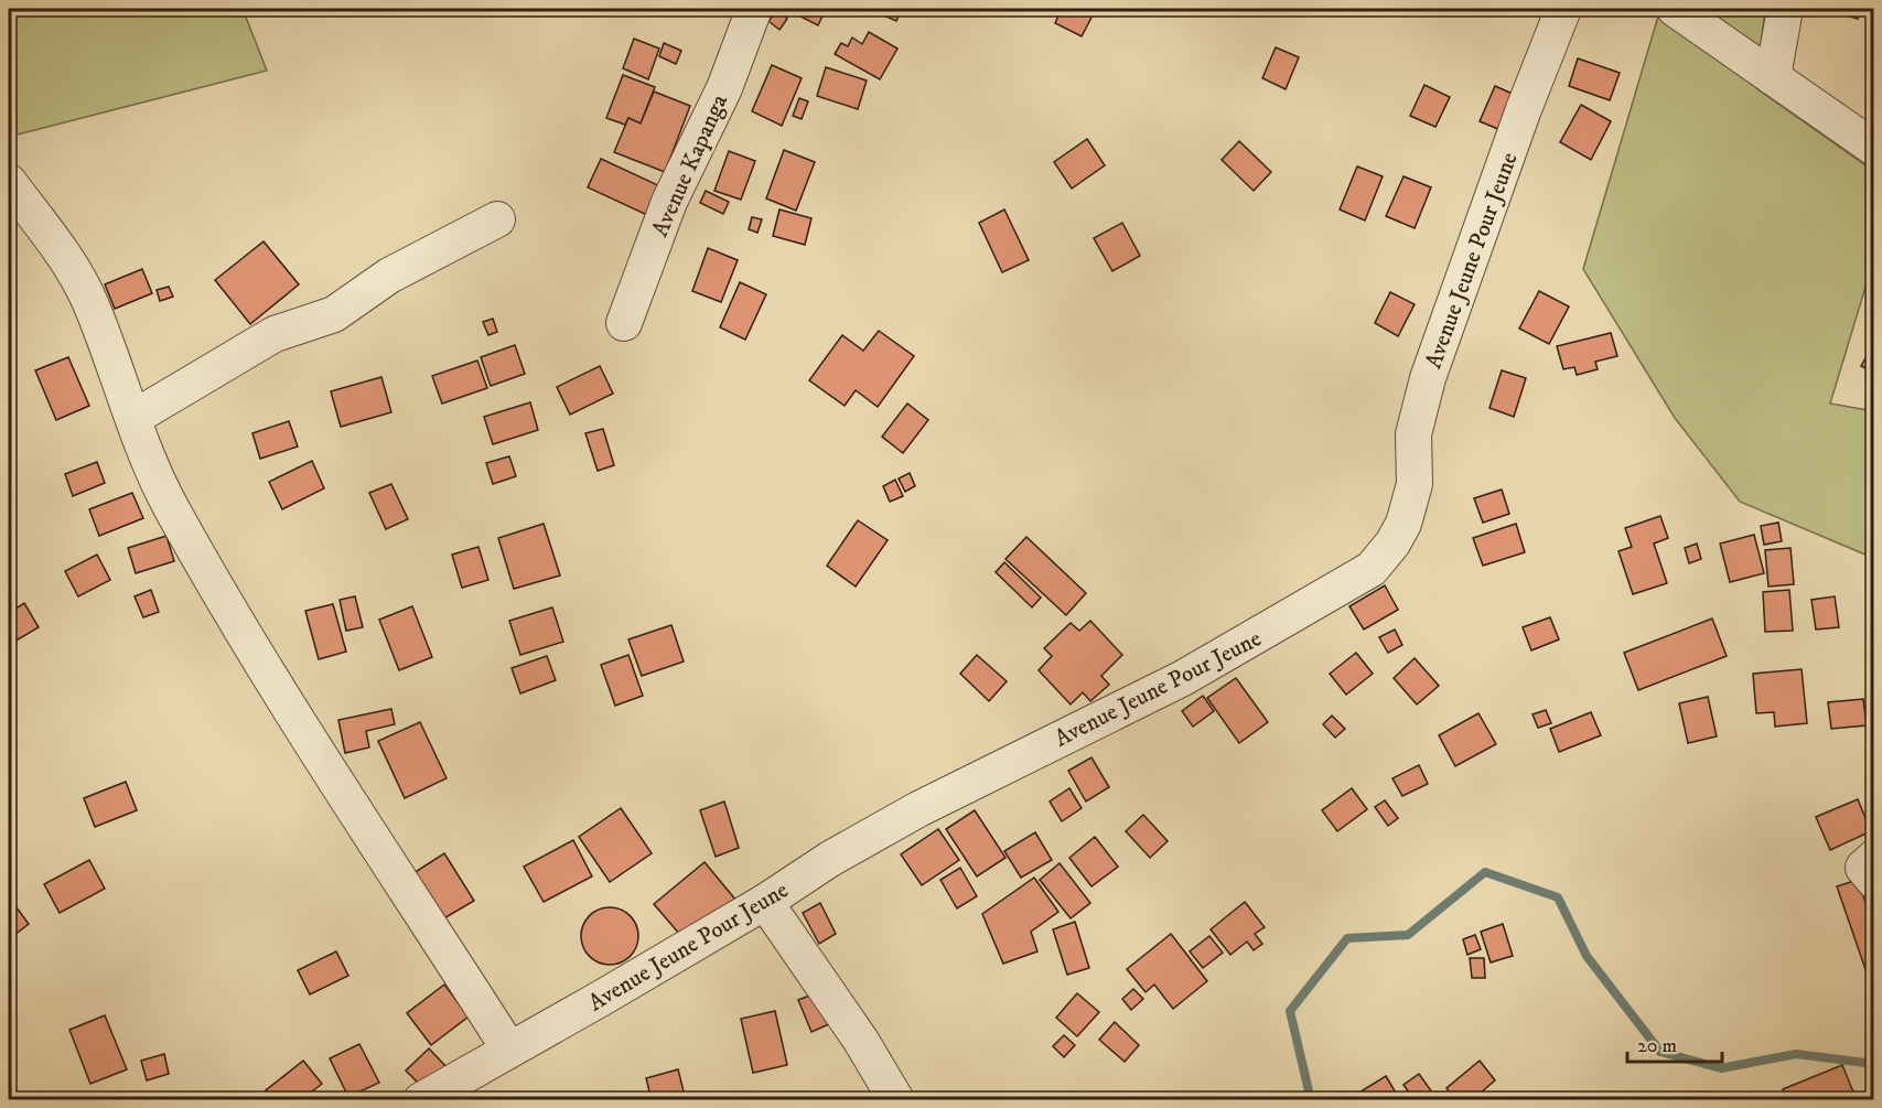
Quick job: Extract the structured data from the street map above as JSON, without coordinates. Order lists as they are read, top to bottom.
{
  "streets": {
    "street": ["Avenue Kapanga", "Avenue Jeune Pour Jeune"]
  },
  "scale_bar": "20 m"
}
